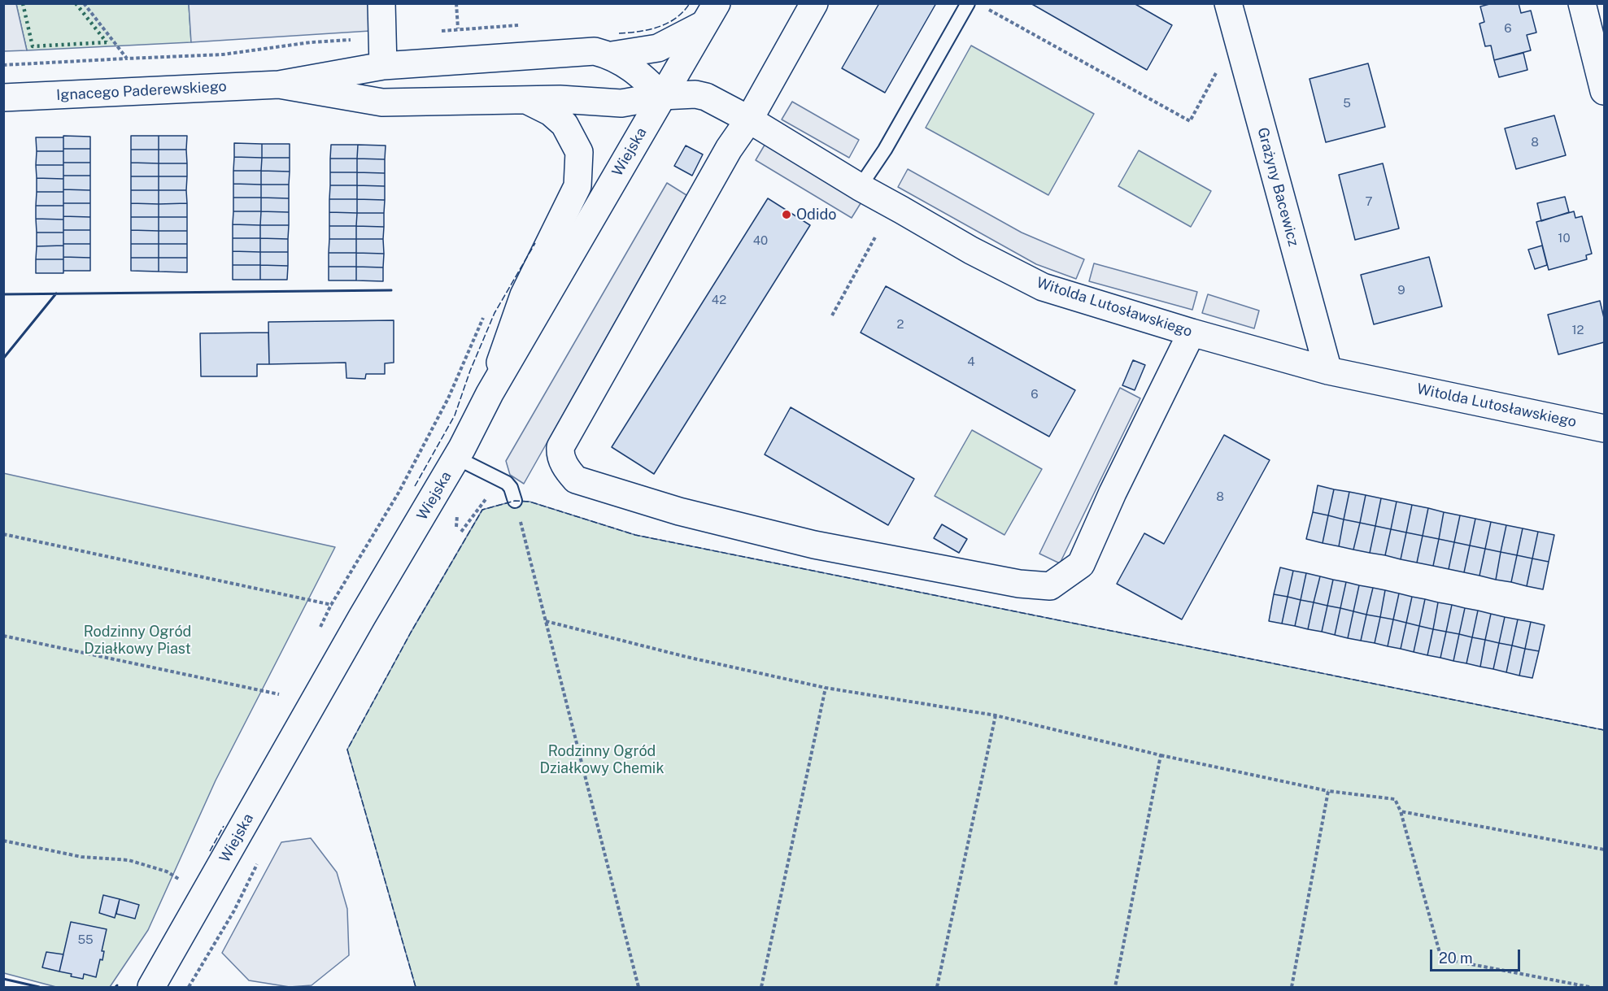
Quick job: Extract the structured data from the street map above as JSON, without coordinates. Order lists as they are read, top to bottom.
{
  "streets": {
    "street": [
      "Ignacego Paderewskiego",
      "Wiejska",
      "Grażyny Bacewicz",
      "Witolda Lutosławskiego"
    ]
  },
  "crossings": [
    ["Ignacego Paderewskiego", "Witolda Lutosławskiego"],
    ["Wiejska", "Witolda Lutosławskiego"],
    ["Grażyny Bacewicz", "Witolda Lutosławskiego"]
  ],
  "parks": ["Rodzinny Ogród Działkowy Piast", "Rodzinny Ogród Działkowy Chemik"],
  "places": ["Odido"],
  "house_numbers": [
    "6",
    "5",
    "8",
    "7",
    "10",
    "40",
    "9",
    "42",
    "2",
    "12",
    "4",
    "6",
    "8",
    "55"
  ],
  "scale_bar": "20 m"
}
